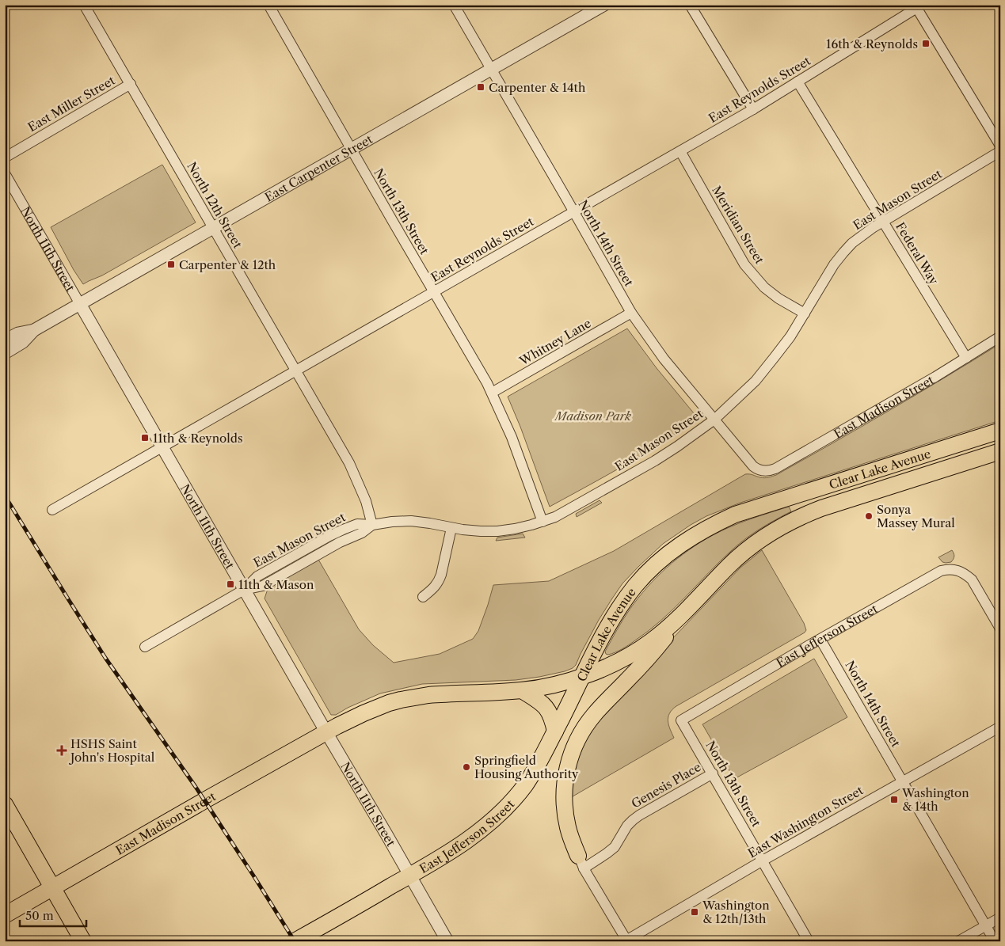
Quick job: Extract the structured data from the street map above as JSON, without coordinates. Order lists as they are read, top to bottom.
{
  "streets": {
    "main road": ["East Madison Street", "Clear Lake Avenue", "East Jefferson Street"],
    "street": [
      "East Reynolds Street",
      "East Miller Street",
      "East Carpenter Street",
      "East Mason Street",
      "North 12th Street",
      "North 13th Street",
      "Meridian Street",
      "North 14th Street",
      "North 11th Street",
      "Federal Way",
      "Whitney Lane",
      "Genesis Place",
      "East Washington Street"
    ]
  },
  "crossings": [
    ["East Reynolds Street", "North 12th Street"],
    ["East Reynolds Street", "North 13th Street"],
    ["East Reynolds Street", "Meridian Street"],
    ["East Reynolds Street", "North 14th Street"],
    ["East Reynolds Street", "North 11th Street"],
    ["East Reynolds Street", "Federal Way"],
    ["East Miller Street", "North 12th Street"],
    ["East Carpenter Street", "North 12th Street"],
    ["East Carpenter Street", "North 13th Street"],
    ["East Carpenter Street", "North 14th Street"],
    ["East Carpenter Street", "North 11th Street"],
    ["East Mason Street", "North 12th Street"],
    ["East Mason Street", "North 13th Street"],
    ["East Mason Street", "Meridian Street"],
    ["East Mason Street", "North 14th Street"],
    ["East Mason Street", "North 11th Street"],
    ["East Mason Street", "Federal Way"],
    ["North 13th Street", "Whitney Lane"],
    ["North 13th Street", "East Jefferson Street"],
    ["North 13th Street", "Genesis Place"],
    ["North 13th Street", "East Washington Street"],
    ["North 14th Street", "Whitney Lane"],
    ["North 14th Street", "East Madison Street"],
    ["North 14th Street", "East Jefferson Street"],
    ["North 14th Street", "East Washington Street"],
    ["North 11th Street", "East Madison Street"],
    ["North 11th Street", "East Jefferson Street"],
    ["Federal Way", "East Madison Street"],
    ["East Madison Street", "Clear Lake Avenue"],
    ["East Madison Street", "East Jefferson Street"],
    ["Clear Lake Avenue", "East Jefferson Street"]
  ],
  "parks": ["Madison Park"],
  "places": {
    "transit": [
      "16th & Reynolds",
      "Carpenter & 14th",
      "Carpenter & 12th",
      "11th & Reynolds",
      "11th & Mason",
      "Washington & 14th",
      "Washington & 12th/13th"
    ],
    "other": ["Sonya Massey Mural", "Springfield Housing Authority"],
    "health": ["HSHS Saint John's Hospital"]
  },
  "scale_bar": "50 m"
}
